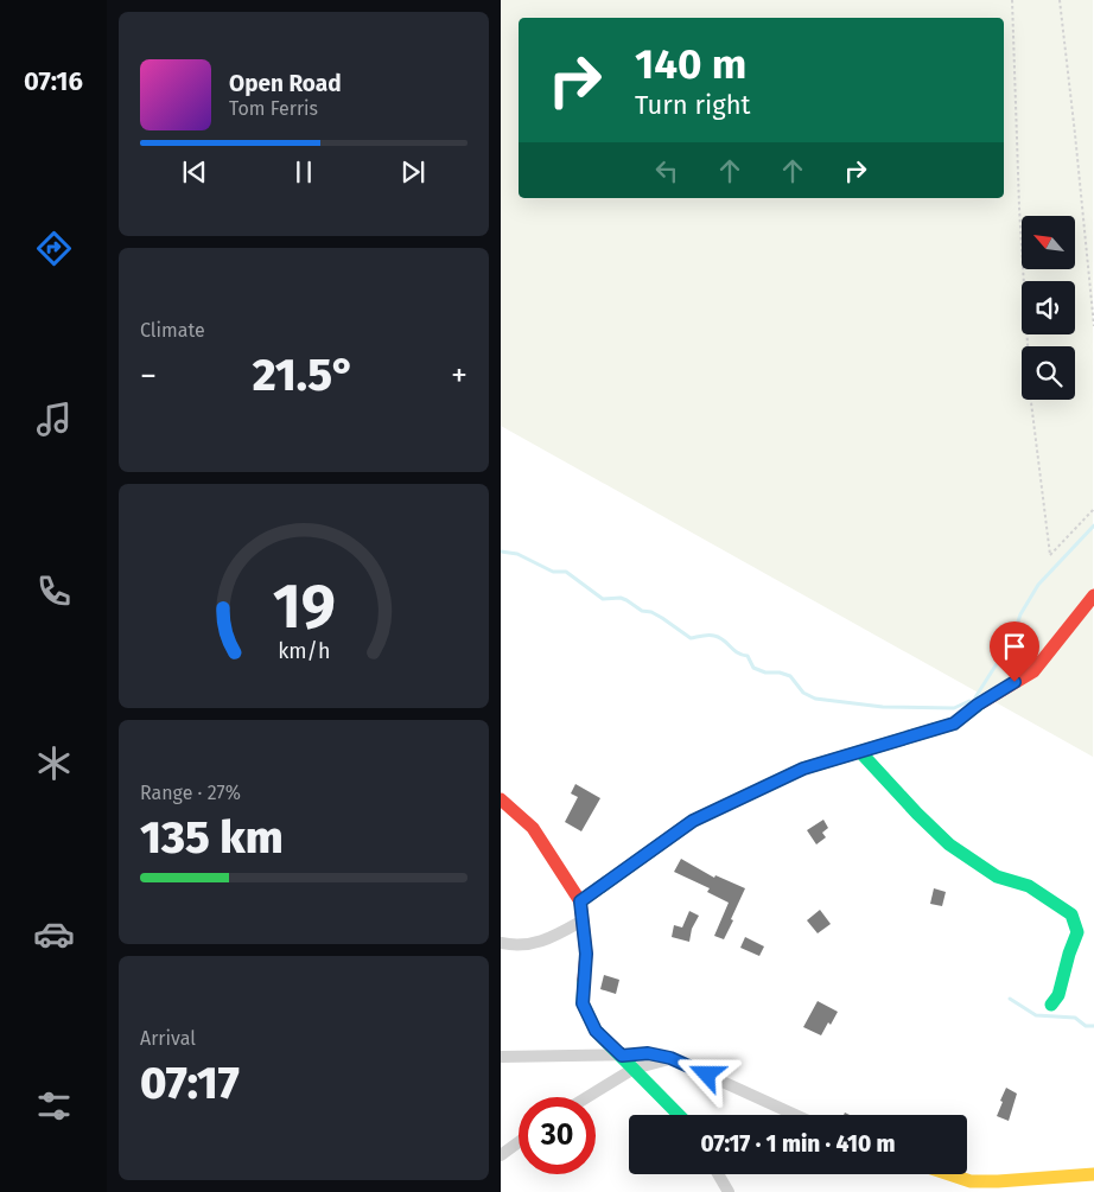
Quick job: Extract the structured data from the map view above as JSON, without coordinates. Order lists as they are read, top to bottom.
{
  "north": "top left",
  "page": {
    "tabs": "07:16",
    "turn": ["140 m", "Turn right"],
    "song": ["Open Road", "Tom Ferris"],
    "tile": [
      "Climate",
      ["Range · 27%", "135 km"],
      ["Arrival", "07:17"]
    ],
    "heat": ["−", "21.5°", "+"],
    "limit": "30",
    "trip": "07:17 · 1 min · 410 m",
    "gauge": ["19", "km/h"]
  }
}
